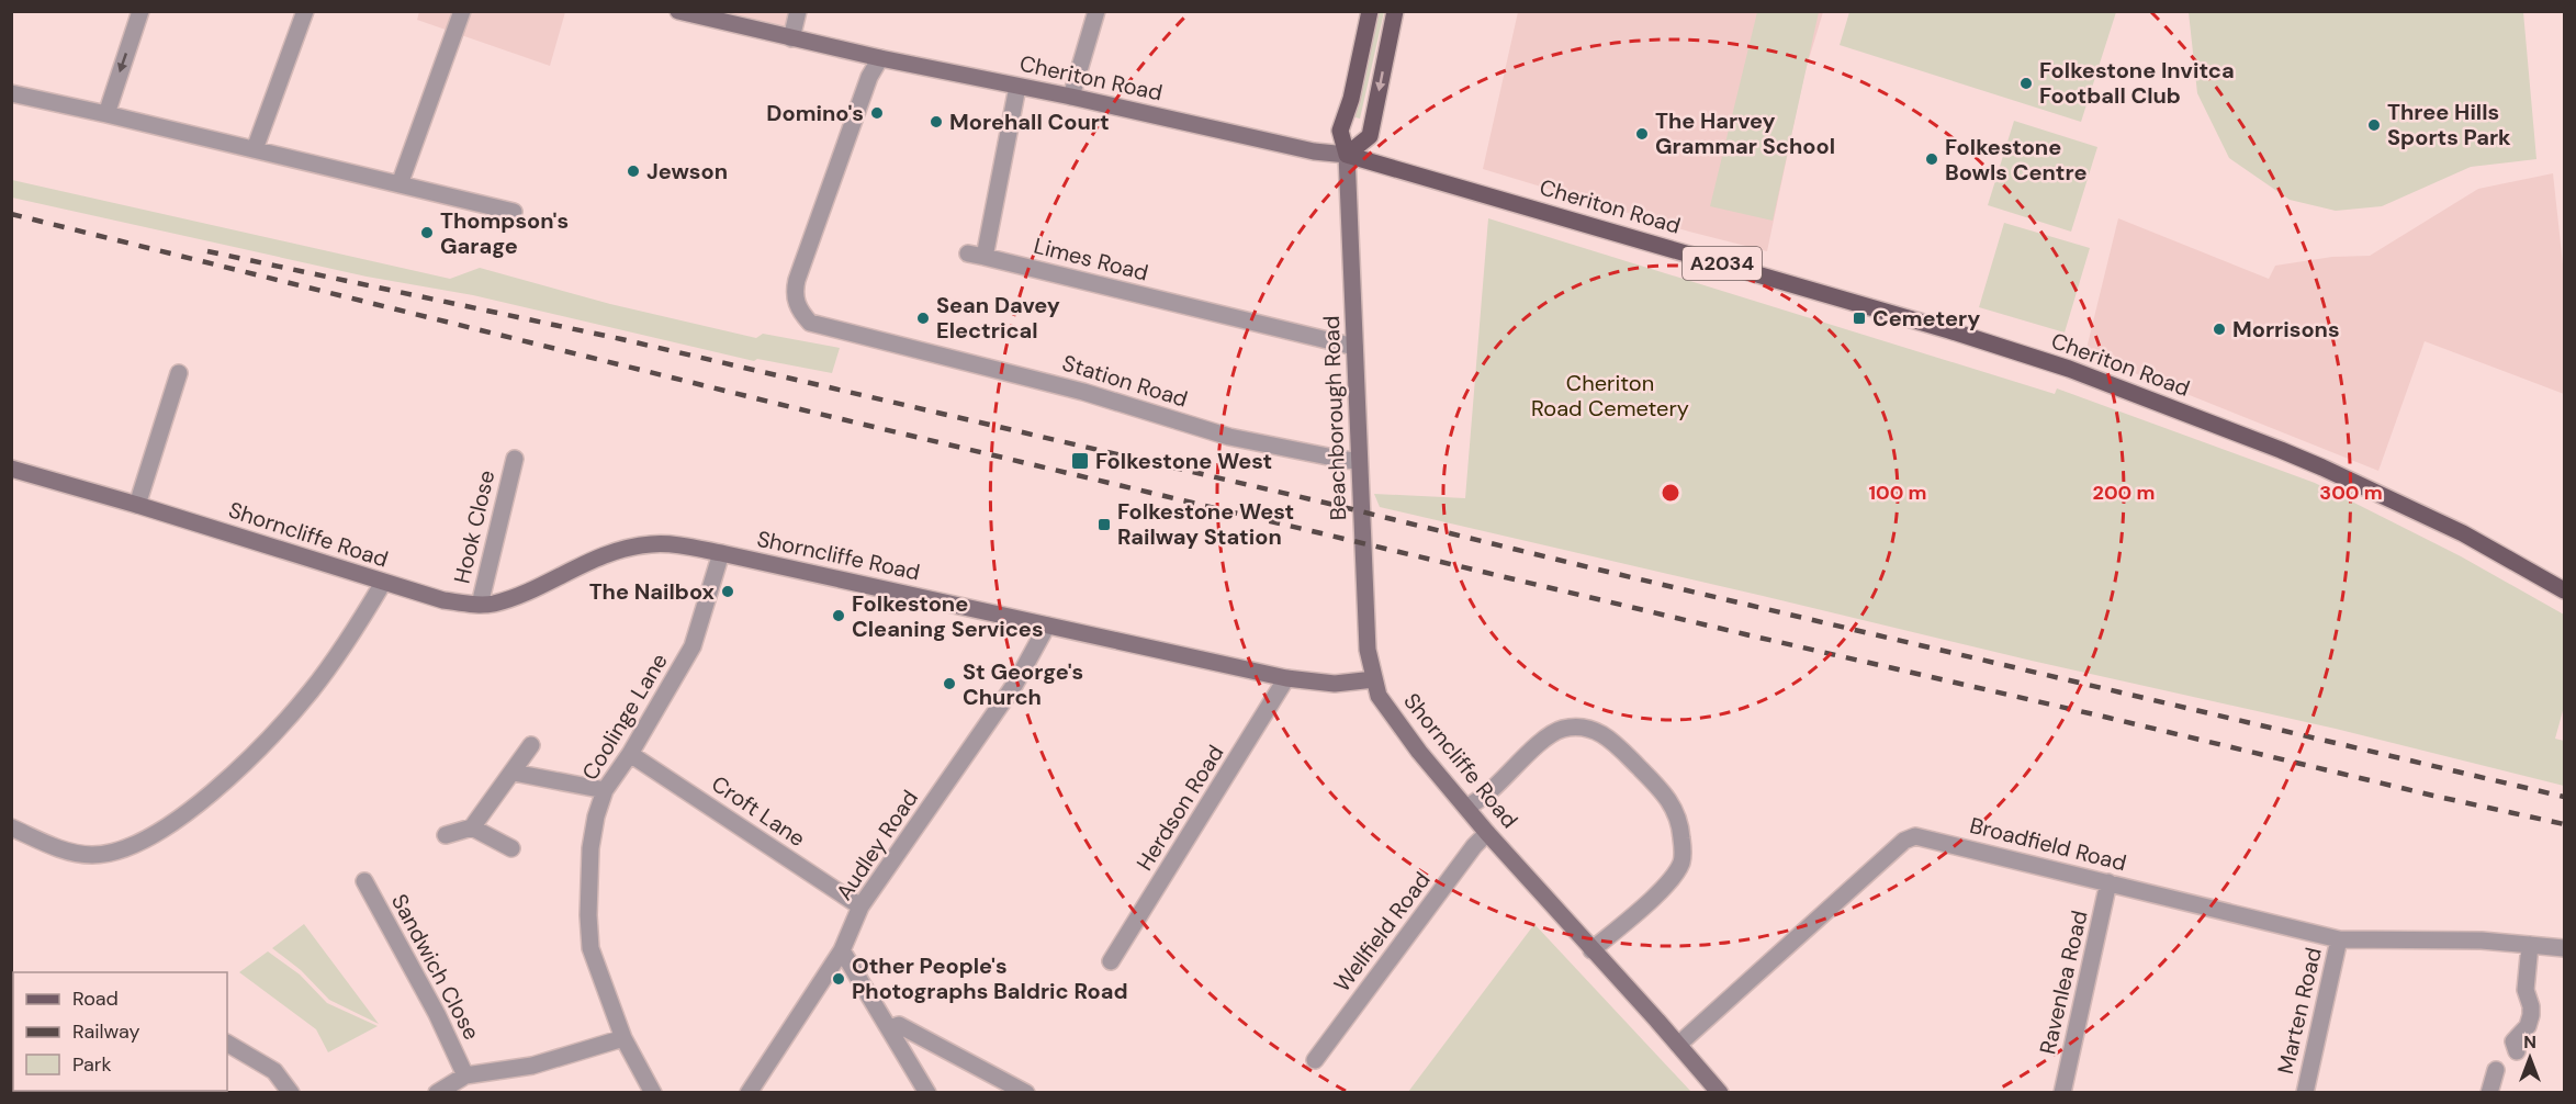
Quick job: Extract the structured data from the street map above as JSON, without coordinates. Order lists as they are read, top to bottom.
{
  "streets": {
    "main road": [
      "Cheriton Road",
      "A2034",
      "Beachborough Road",
      "Shorncliffe Road"
    ],
    "street": [
      "Limes Road",
      "Station Road",
      "Hook Close",
      "Coolinge Lane",
      "Herdson Road",
      "Croft Lane",
      "Broadfield Road",
      "Audley Road",
      "Wellfield Road",
      "Sandwich Close",
      "Ravenlea Road",
      "Marten Road"
    ]
  },
  "crossings": [
    ["Cheriton Road", "Station Road"],
    ["Cheriton Road", "Beachborough Road"],
    ["Limes Road", "Beachborough Road"],
    ["Station Road", "Beachborough Road"],
    ["Beachborough Road", "Shorncliffe Road"],
    ["Hook Close", "Shorncliffe Road"],
    ["Shorncliffe Road", "Coolinge Lane"],
    ["Shorncliffe Road", "Herdson Road"],
    ["Shorncliffe Road", "Broadfield Road"],
    ["Shorncliffe Road", "Audley Road"],
    ["Shorncliffe Road", "Wellfield Road"],
    ["Coolinge Lane", "Croft Lane"],
    ["Croft Lane", "Audley Road"],
    ["Broadfield Road", "Ravenlea Road"],
    ["Broadfield Road", "Marten Road"]
  ],
  "parks": ["Cheriton Road Cemetery"],
  "places": {
    "other": [
      "Folkestone Invitca Football Club",
      "Domino's",
      "Morehall Court",
      "Three Hills Sports Park",
      "The Harvey Grammar School",
      "Folkestone Bowls Centre",
      "Jewson",
      "Thompson's Garage",
      "Sean Davey Electrical",
      "Morrisons",
      "The Nailbox",
      "Folkestone Cleaning Services",
      "St George's Church",
      "Other People's Photographs Baldric Road"
    ],
    "transit": ["Cemetery", "Folkestone West", "Folkestone West Railway Station"]
  },
  "legend": ["Road", "Railway", "Park"],
  "north": "top",
  "rings": ["100 m", "200 m", "300 m"]
}
